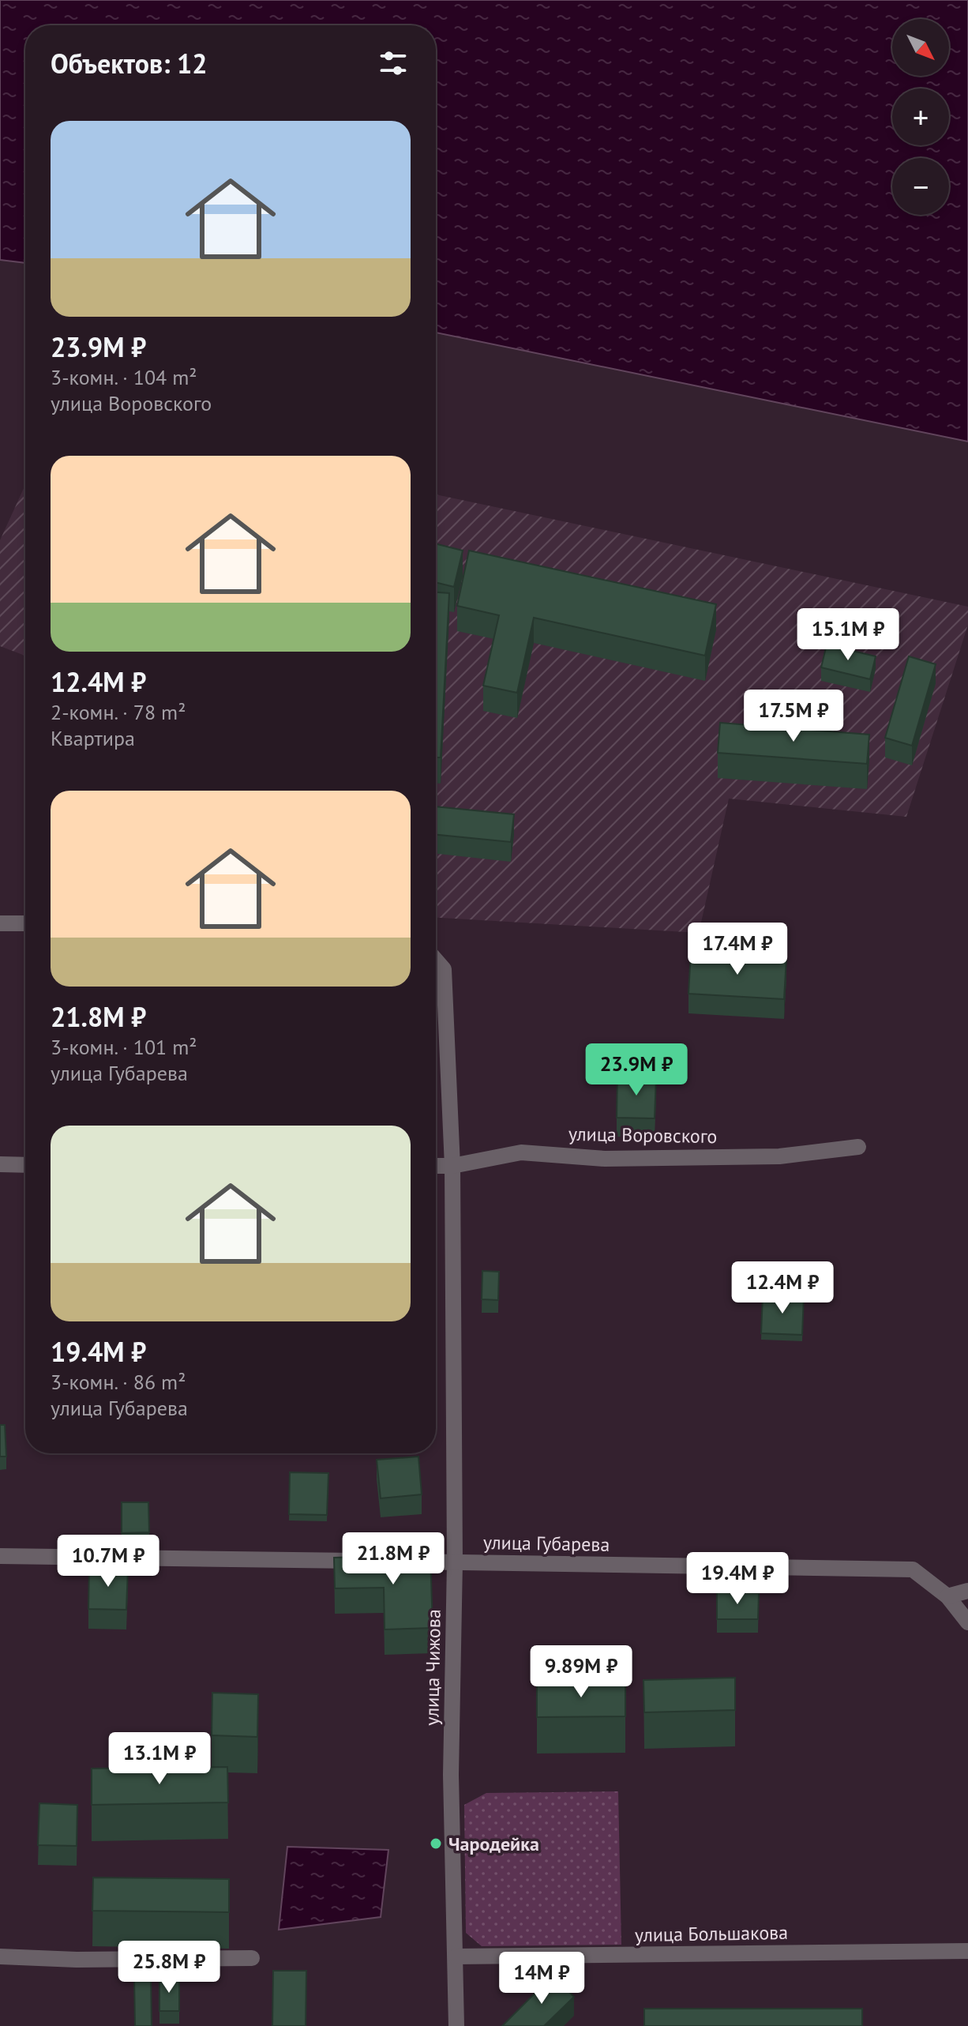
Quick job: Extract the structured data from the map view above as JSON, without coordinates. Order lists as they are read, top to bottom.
{
  "streets": {
    "street": [
      "улица Воровского",
      "улица Губарева",
      "улица Чижова",
      "улица Большакова"
    ]
  },
  "crossings": [
    ["улица Воровского", "улица Чижова"],
    ["улица Губарева", "улица Чижова"],
    ["улица Чижова", "улица Большакова"]
  ],
  "places": ["Чародейка"],
  "north": "bottom right",
  "page": {
    "map_buttons": ["+", "−"],
    "heading": "Объектов: 12",
    "list": [
      {
        "name": "23.9M ₽",
        "note": "3-комн. · 104 m² · улица Воровского"
      },
      {
        "name": "12.4M ₽",
        "note": "2-комн. · 78 m² · Квартира"
      },
      {
        "name": "21.8M ₽",
        "note": "3-комн. · 101 m² · улица Губарева"
      },
      {
        "name": "19.4M ₽",
        "note": "3-комн. · 86 m² · улица Губарева"
      }
    ],
    "price": [
      "15.1M ₽",
      "17.5M ₽",
      "17.4M ₽",
      "23.9M ₽",
      "12.4M ₽",
      "21.8M ₽",
      "10.7M ₽",
      "19.4M ₽",
      "9.89M ₽",
      "13.1M ₽",
      "25.8M ₽",
      "14M ₽"
    ]
  }
}
